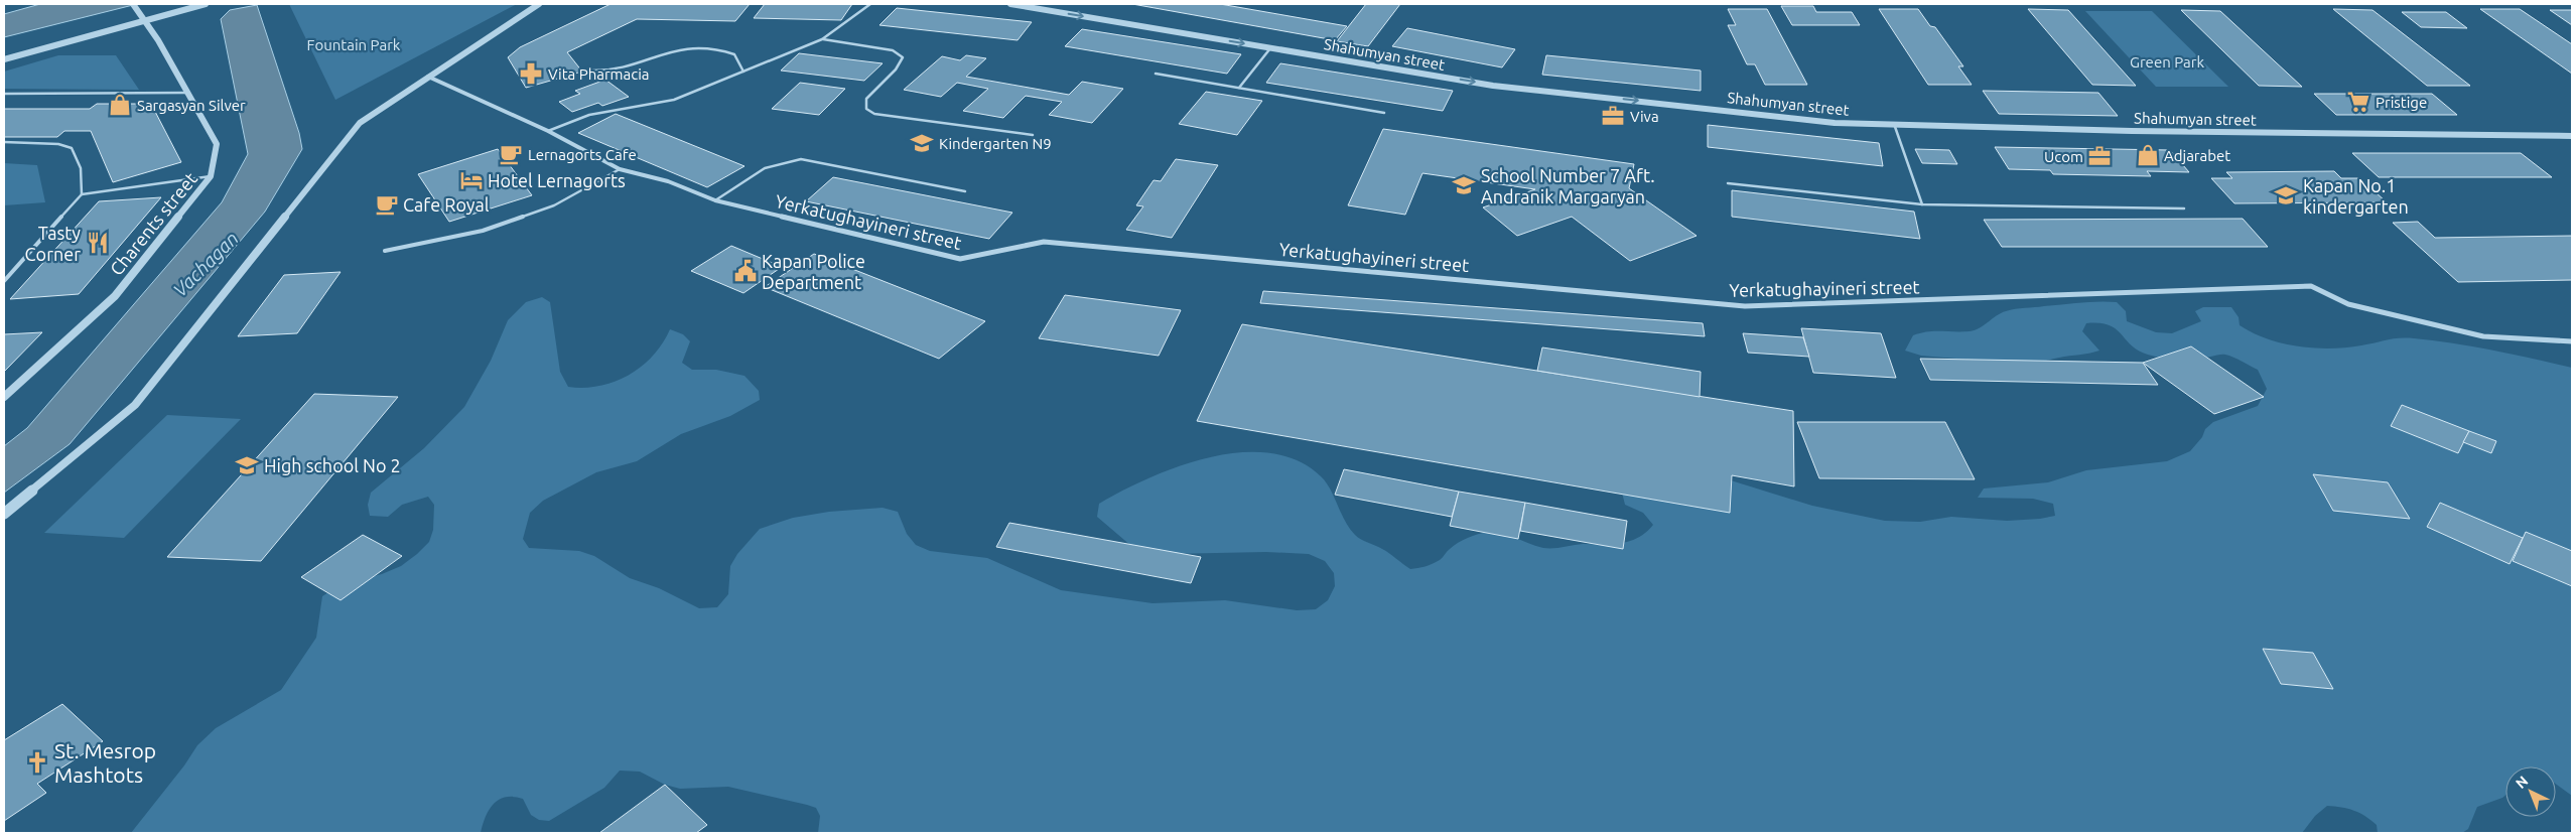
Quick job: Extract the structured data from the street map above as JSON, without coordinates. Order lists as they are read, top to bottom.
{
  "streets": {
    "street": ["Shahumyan street", "Yerkatughayineri street", "Charents street"]
  },
  "one_way": ["Shahumyan street"],
  "water": ["Vachagan"],
  "parks": ["Fountain Park", "Green Park"],
  "places": {
    "pharmacy": ["Vita Pharmacia"],
    "supermarket": ["Pristige"],
    "shop": ["Sargasyan Silver", "Adjarabet"],
    "office": ["Viva", "Ucom"],
    "school or university": [
      "Kindergarten N9",
      "School Number 7 Aft. Andranik Margaryan",
      "Kapan No.1 kindergarten",
      "High school No 2"
    ],
    "cafe": ["Lernagorts Cafe", "Cafe Royal"],
    "hotel": ["Hotel Lernagorts"],
    "restaurant": ["Tasty Corner"],
    "public building": ["Kapan Police Department"],
    "church": ["St. Mesrop Mashtots"]
  },
  "north": "top left"
}
